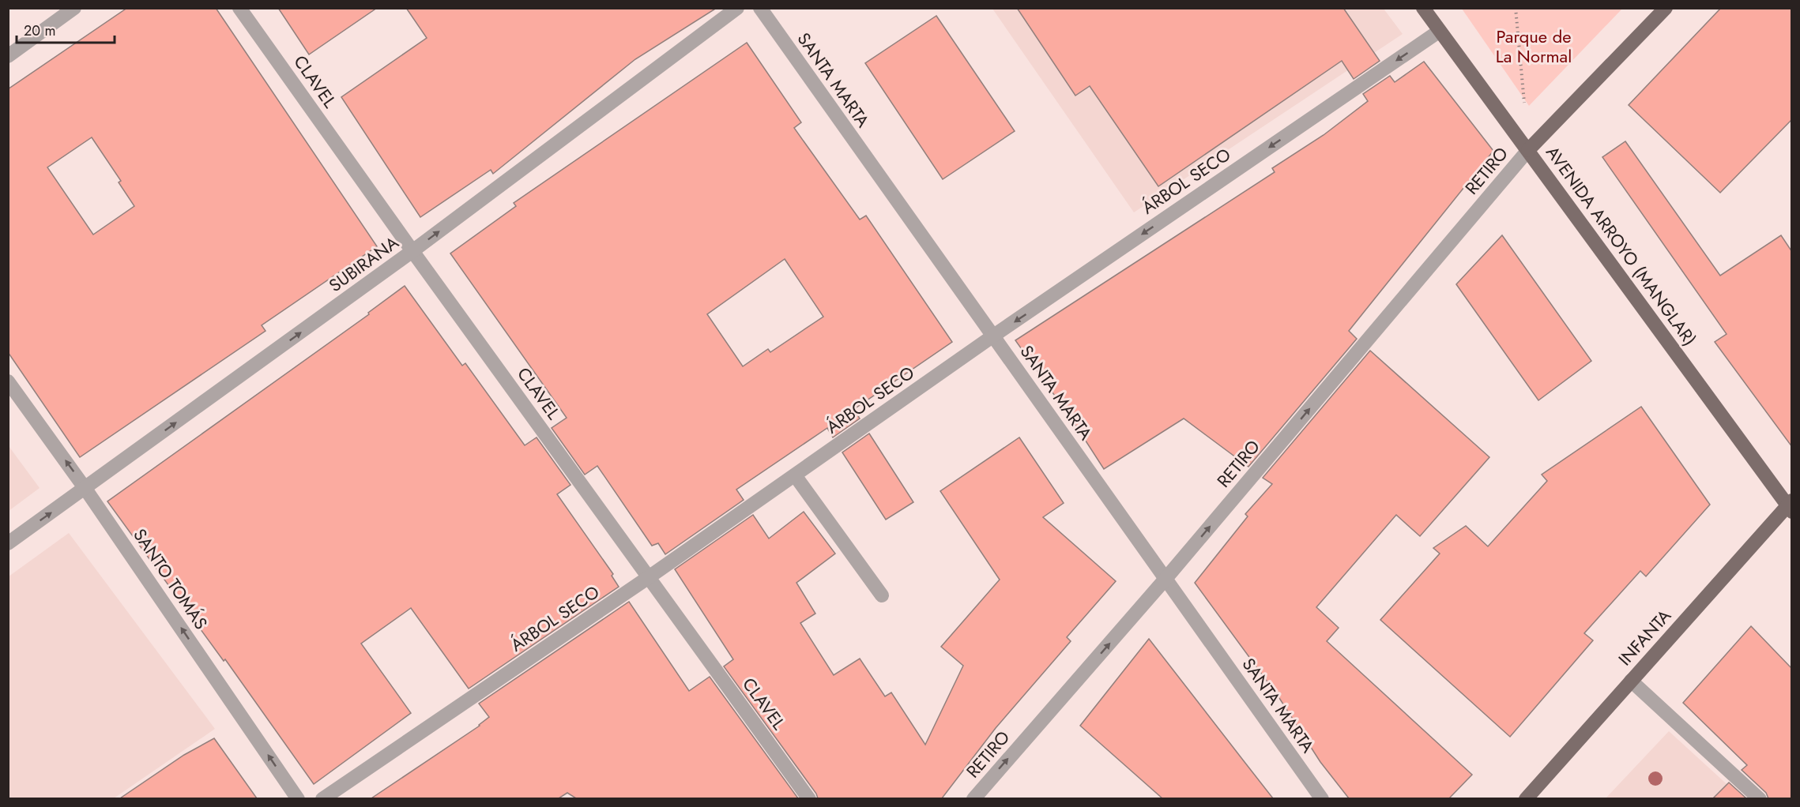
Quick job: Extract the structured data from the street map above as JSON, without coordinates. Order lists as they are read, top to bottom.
{
  "streets": {
    "main road": ["AVENIDA ARROYO (MANGLAR)", "INFANTA"],
    "street": [
      "SANTA MARTA",
      "CLAVEL",
      "RETIRO",
      "ÁRBOL SECO",
      "SUBIRANA",
      "SANTO TOMÁS"
    ]
  },
  "crossings": [
    ["SANTA MARTA", "RETIRO"],
    ["SANTA MARTA", "ÁRBOL SECO"],
    ["CLAVEL", "ÁRBOL SECO"],
    ["CLAVEL", "SUBIRANA"],
    ["RETIRO", "AVENIDA ARROYO (MANGLAR)"],
    ["ÁRBOL SECO", "AVENIDA ARROYO (MANGLAR)"],
    ["AVENIDA ARROYO (MANGLAR)", "INFANTA"],
    ["SUBIRANA", "SANTO TOMÁS"]
  ],
  "one_way": [
    "RETIRO",
    "ÁRBOL SECO",
    "SUBIRANA",
    "SANTO TOMÁS"
  ],
  "parks": ["Parque de La Normal"],
  "scale_bar": "20 m"
}
